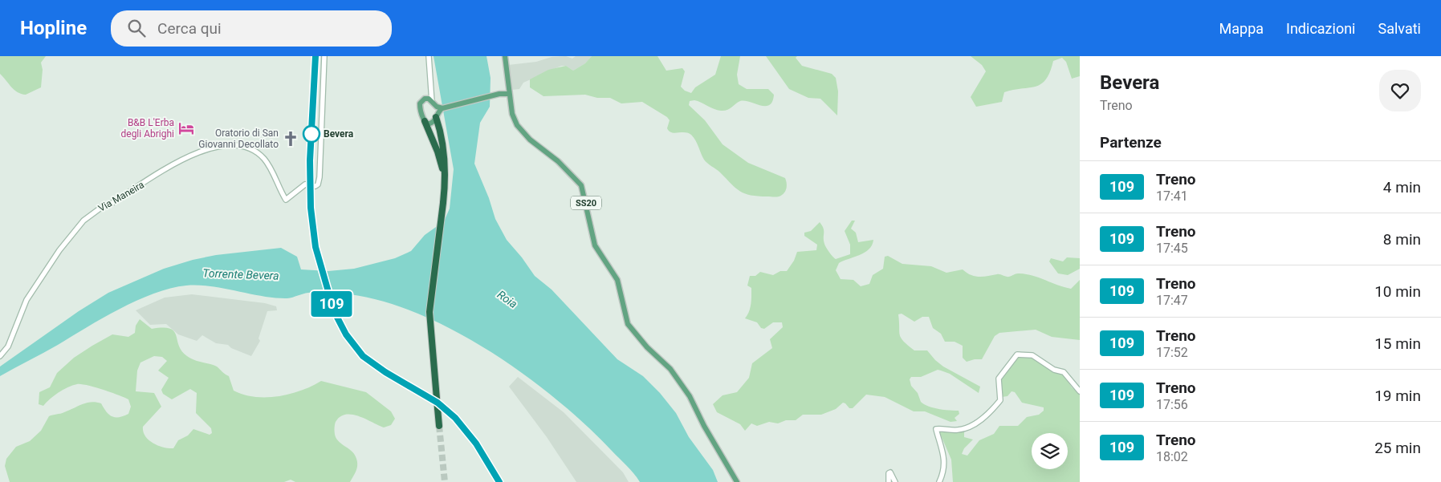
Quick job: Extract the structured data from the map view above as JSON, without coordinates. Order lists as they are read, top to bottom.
{
  "streets": {
    "main road": ["SS20"],
    "street": ["Via Maneira"]
  },
  "water": ["Torrente Bevera", "Roia"],
  "places": {
    "hotel": ["B&B L'Erba degli Abrighi"],
    "other": ["Bevera"],
    "church": ["Oratorio di San Giovanni Decollato"]
  },
  "page": {
    "header": "Hopline",
    "search": "Cerca qui",
    "nav": ["Mappa", "Indicazioni", "Salvati"],
    "on_map": "109",
    "heading": [
      ["Bevera", "Treno"],
      "Partenze"
    ],
    "list": [
      {
        "mark": "109",
        "name": "Treno",
        "note": "17:41",
        "value": "4 min"
      },
      {
        "mark": "109",
        "name": "Treno",
        "note": "17:45",
        "value": "8 min"
      },
      {
        "mark": "109",
        "name": "Treno",
        "note": "17:47",
        "value": "10 min"
      },
      {
        "mark": "109",
        "name": "Treno",
        "note": "17:52",
        "value": "15 min"
      },
      {
        "mark": "109",
        "name": "Treno",
        "note": "17:56",
        "value": "19 min"
      },
      {
        "mark": "109",
        "name": "Treno",
        "note": "18:02",
        "value": "25 min"
      }
    ]
  }
}
